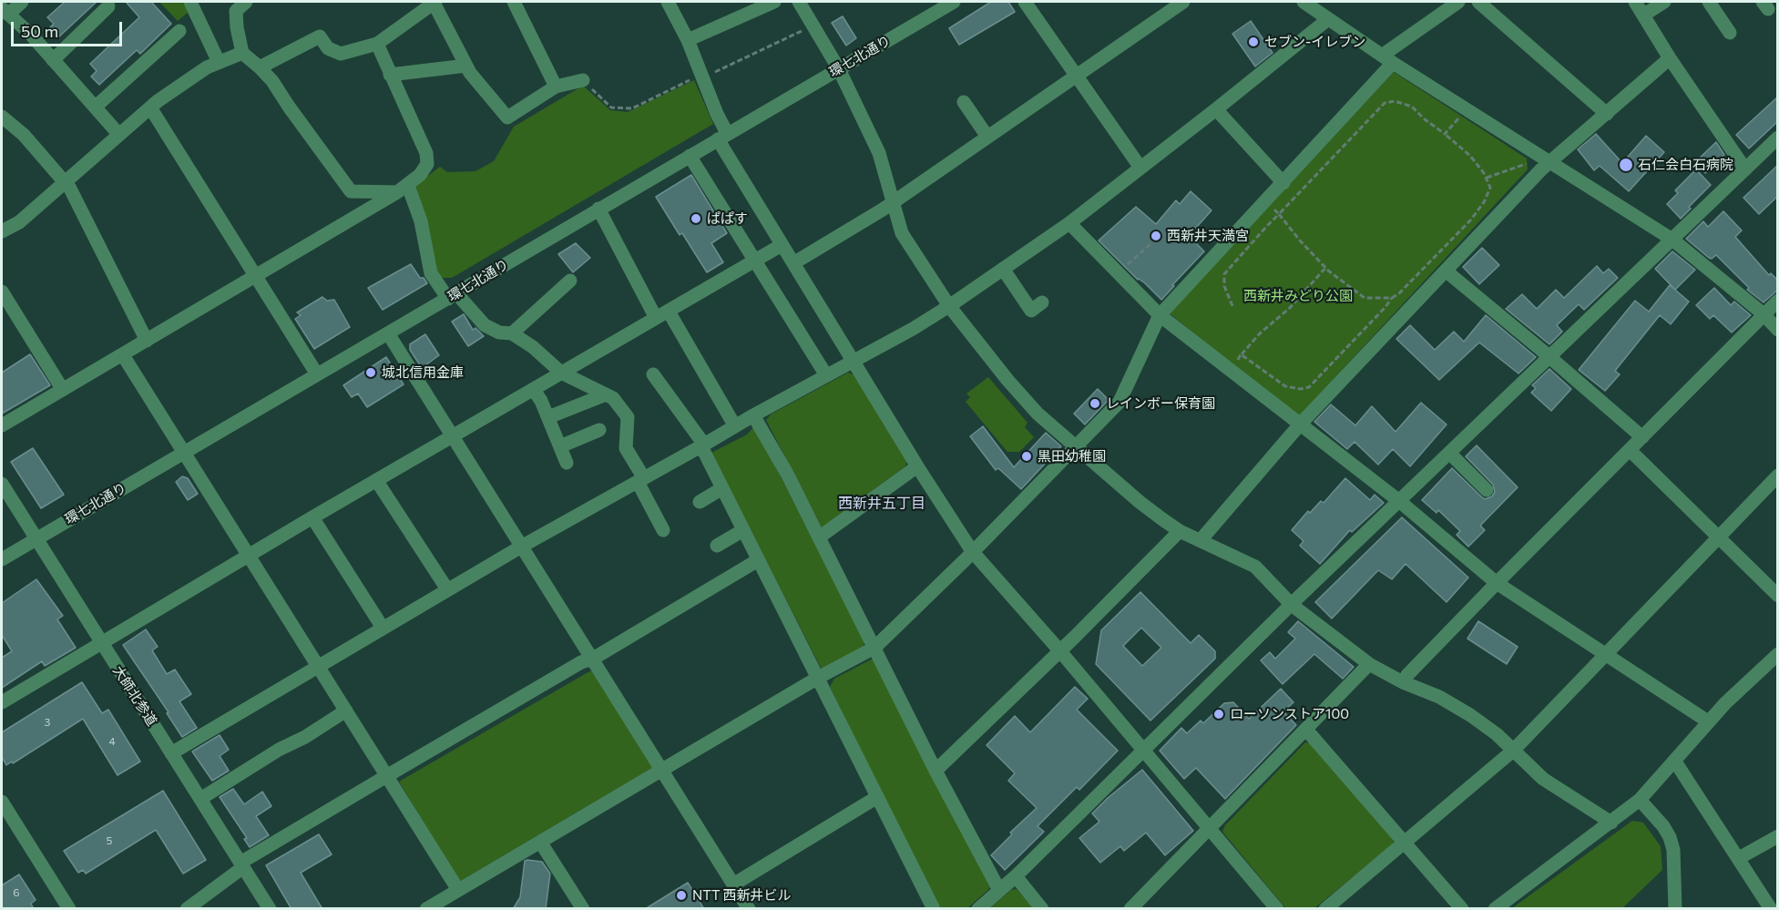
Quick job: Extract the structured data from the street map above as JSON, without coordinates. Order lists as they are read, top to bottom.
{
  "streets": {
    "street": ["環七北通り", "大師北参道"]
  },
  "crossings": [
    ["環七北通り", "大師北参道"]
  ],
  "districts": ["西新井五丁目"],
  "parks": ["西新井みどり公園"],
  "places": [
    "セブン-イレブン",
    "石仁会白石病院",
    "ぱぱす",
    "西新井天満宮",
    "城北信用金庫",
    "レインボー保育園",
    "黒田幼稚園",
    "ローソンストア100",
    "NTT 西新井ビル"
  ],
  "house_numbers": [
    "3",
    "4",
    "5",
    "6"
  ],
  "scale_bar": "50 m"
}
